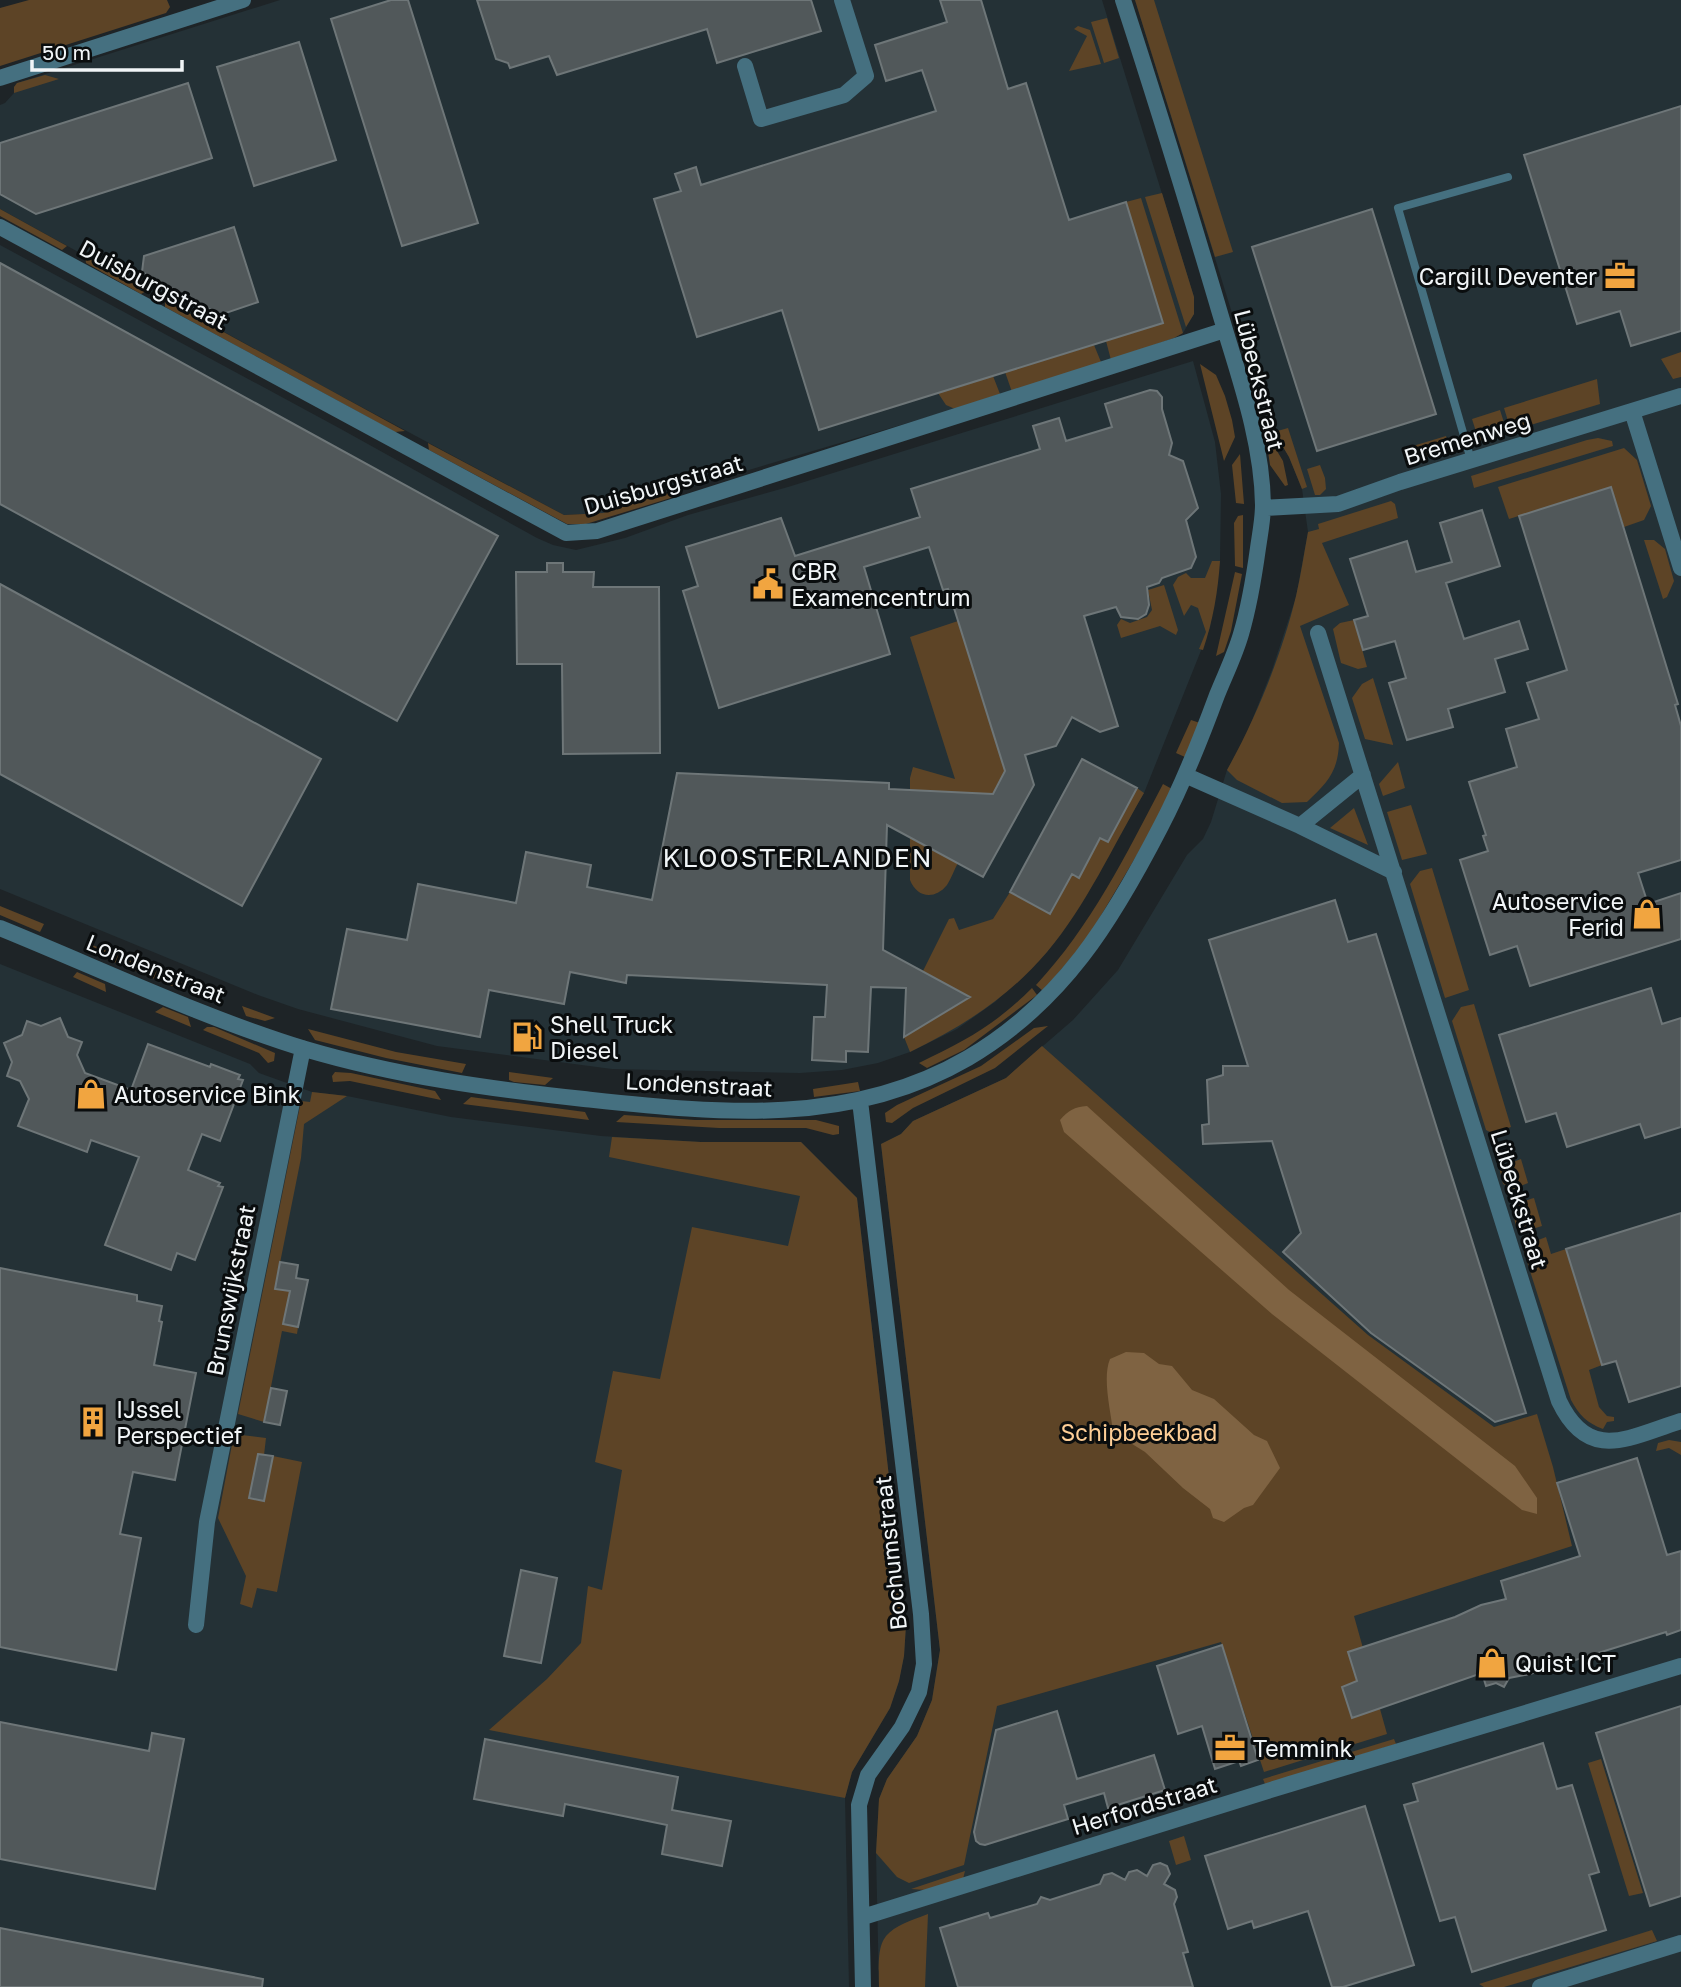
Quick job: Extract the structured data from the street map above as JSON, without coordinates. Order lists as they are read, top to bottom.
{
  "streets": {
    "street": [
      "Duisburgstraat",
      "Lübeckstraat",
      "Bremenweg",
      "Londenstraat",
      "Brunswijkstraat",
      "Bochumstraat",
      "Herfordstraat"
    ]
  },
  "crossings": [
    ["Duisburgstraat", "Lübeckstraat"],
    ["Lübeckstraat", "Bremenweg"],
    ["Lübeckstraat", "Londenstraat"],
    ["Londenstraat", "Brunswijkstraat"],
    ["Londenstraat", "Bochumstraat"],
    ["Bochumstraat", "Herfordstraat"]
  ],
  "districts": ["KLOOSTERLANDEN"],
  "parks": ["Schipbeekbad"],
  "places": {
    "office": ["Cargill Deventer", "Temmink"],
    "public building": ["CBR Examencentrum"],
    "shop": ["Autoservice Ferid", "Autoservice Bink", "Quist ICT"],
    "fuel station": ["Shell Truck Diesel"],
    "building": ["IJssel Perspectief"]
  },
  "scale_bar": "50 m"
}
